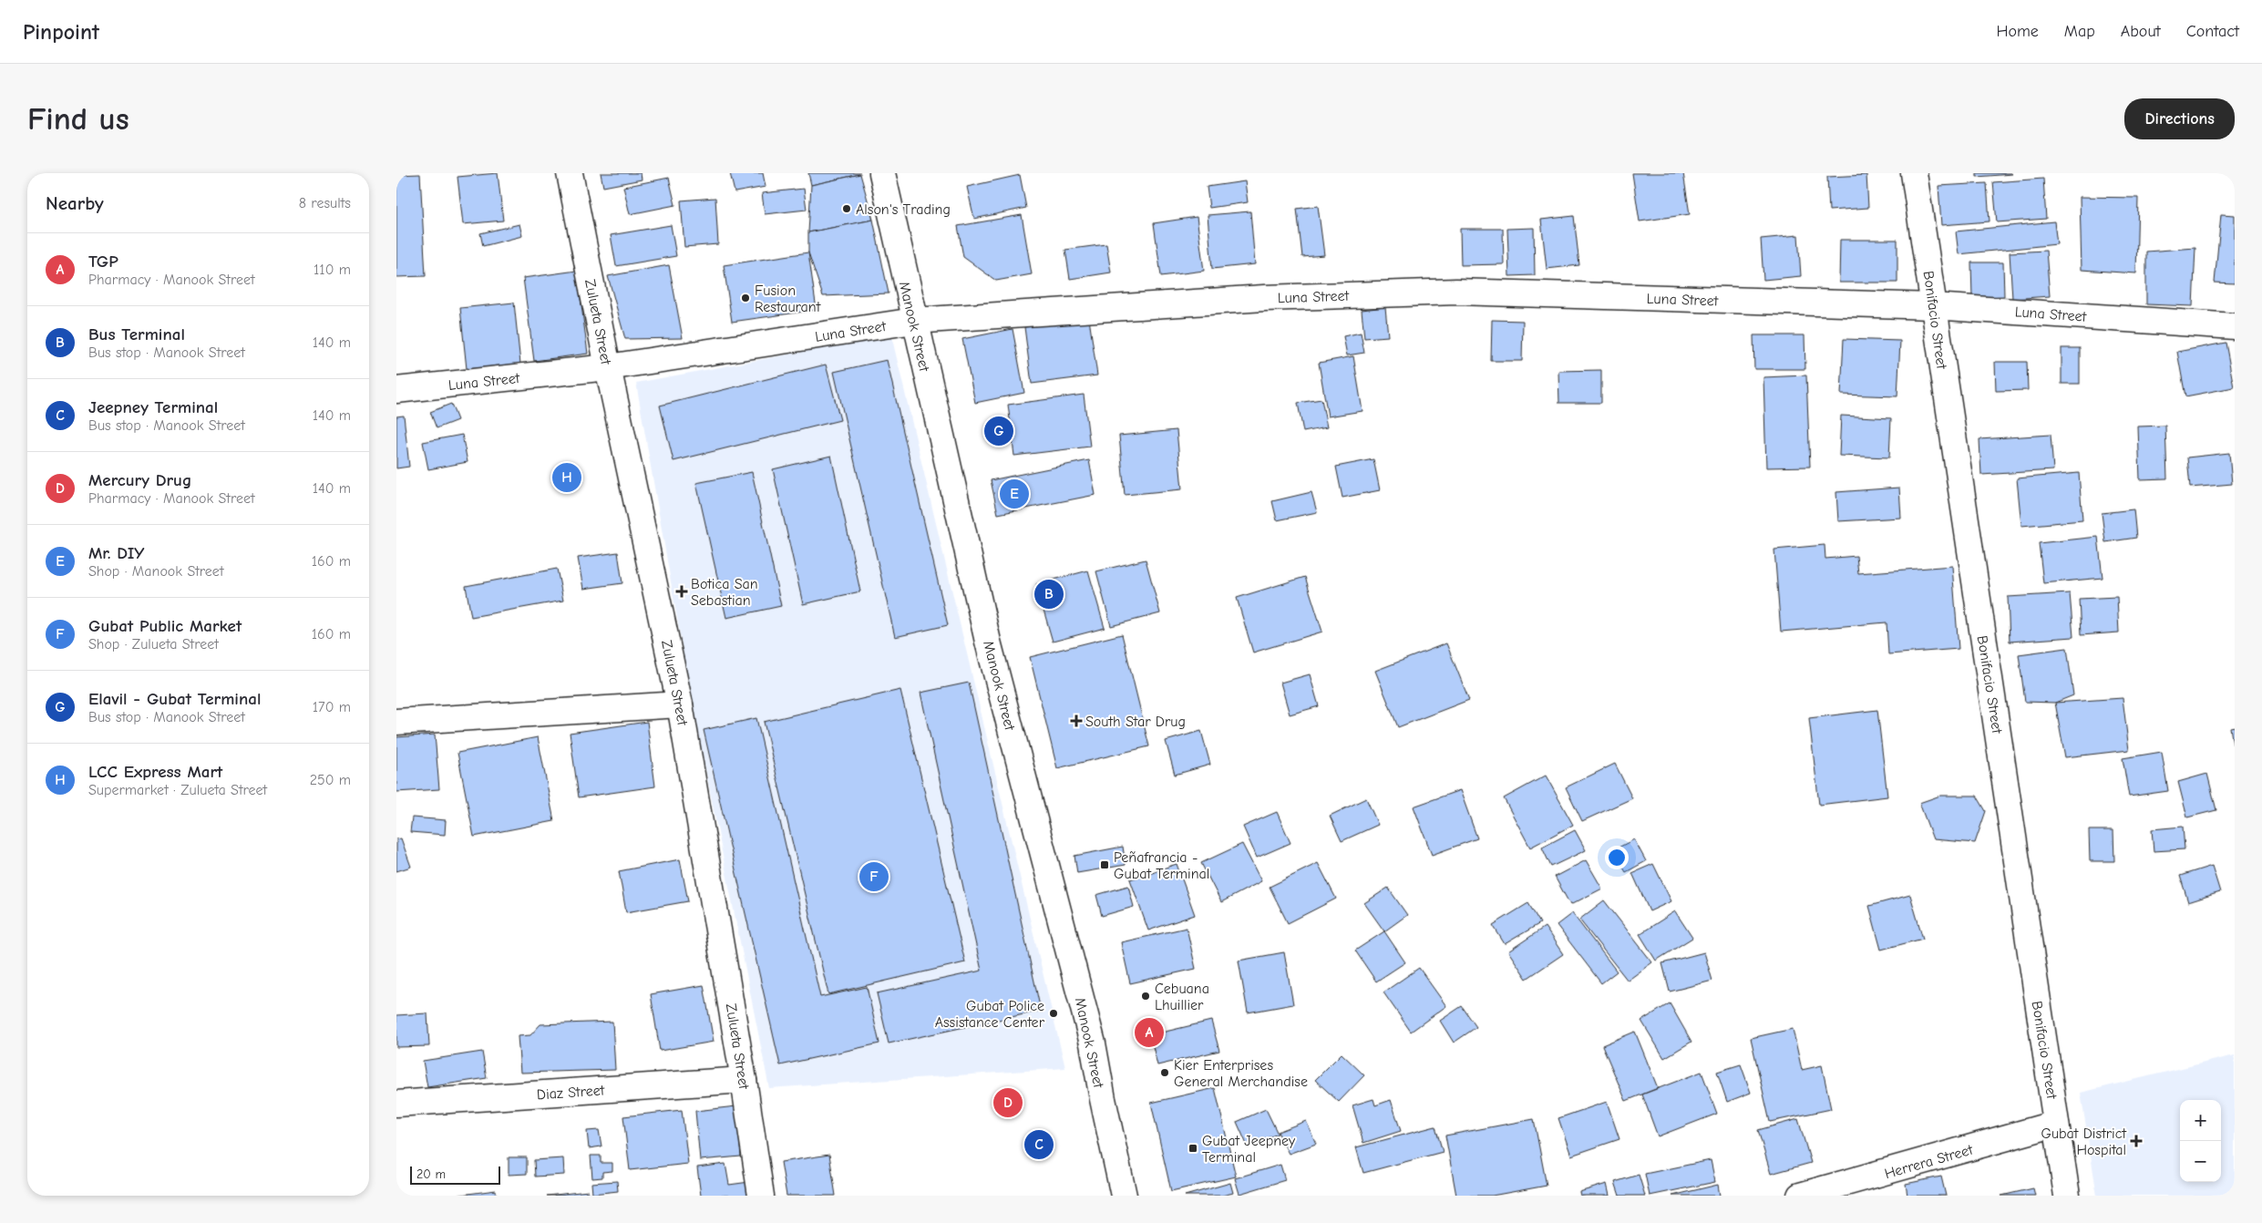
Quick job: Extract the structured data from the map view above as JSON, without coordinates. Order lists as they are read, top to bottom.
{
  "streets": {
    "street": [
      "Luna Street",
      "Bonifacio Street",
      "Zulueta Street",
      "Manook Street",
      "Diaz Street",
      "Herrera Street"
    ]
  },
  "crossings": [
    ["Luna Street", "Bonifacio Street"],
    ["Luna Street", "Zulueta Street"],
    ["Luna Street", "Manook Street"],
    ["Bonifacio Street", "Herrera Street"],
    ["Zulueta Street", "Diaz Street"]
  ],
  "places": {
    "other": [
      "Alson's Trading",
      "Fusion Restaurant",
      "Cebuana Lhuillier",
      "Gubat Police Assistance Center",
      "Kier Enterprises General Merchandise"
    ],
    "health": ["Botica San Sebastian", "South Star Drug", "Gubat District Hospital"],
    "transit": ["Peñafrancia - Gubat Terminal", "Gubat Jeepney Terminal"]
  },
  "scale_bar": "20 m",
  "page": {
    "header": "Pinpoint",
    "nav": [
      "Home",
      "Map",
      "About",
      "Contact"
    ],
    "buttons": "Directions",
    "title": "Find us",
    "heading": ["Nearby", "8 results"],
    "list": [
      {
        "mark": "A",
        "name": "TGP",
        "note": "Pharmacy · Manook Street",
        "value": "110 m"
      },
      {
        "mark": "B",
        "name": "Bus Terminal",
        "note": "Bus stop · Manook Street",
        "value": "140 m"
      },
      {
        "mark": "C",
        "name": "Jeepney Terminal",
        "note": "Bus stop · Manook Street",
        "value": "140 m"
      },
      {
        "mark": "D",
        "name": "Mercury Drug",
        "note": "Pharmacy · Manook Street",
        "value": "140 m"
      },
      {
        "mark": "E",
        "name": "Mr. DIY",
        "note": "Shop · Manook Street",
        "value": "160 m"
      },
      {
        "mark": "F",
        "name": "Gubat Public Market",
        "note": "Shop · Zulueta Street",
        "value": "160 m"
      },
      {
        "mark": "G",
        "name": "Elavil - Gubat Terminal",
        "note": "Bus stop · Manook Street",
        "value": "170 m"
      },
      {
        "mark": "H",
        "name": "LCC Express Mart",
        "note": "Supermarket · Zulueta Street",
        "value": "250 m"
      }
    ],
    "pins": [
      "G",
      "H",
      "E",
      "B",
      "F",
      "A",
      "D",
      "C"
    ],
    "map_buttons": ["+", "−"],
    "scale": "20 m"
  }
}
